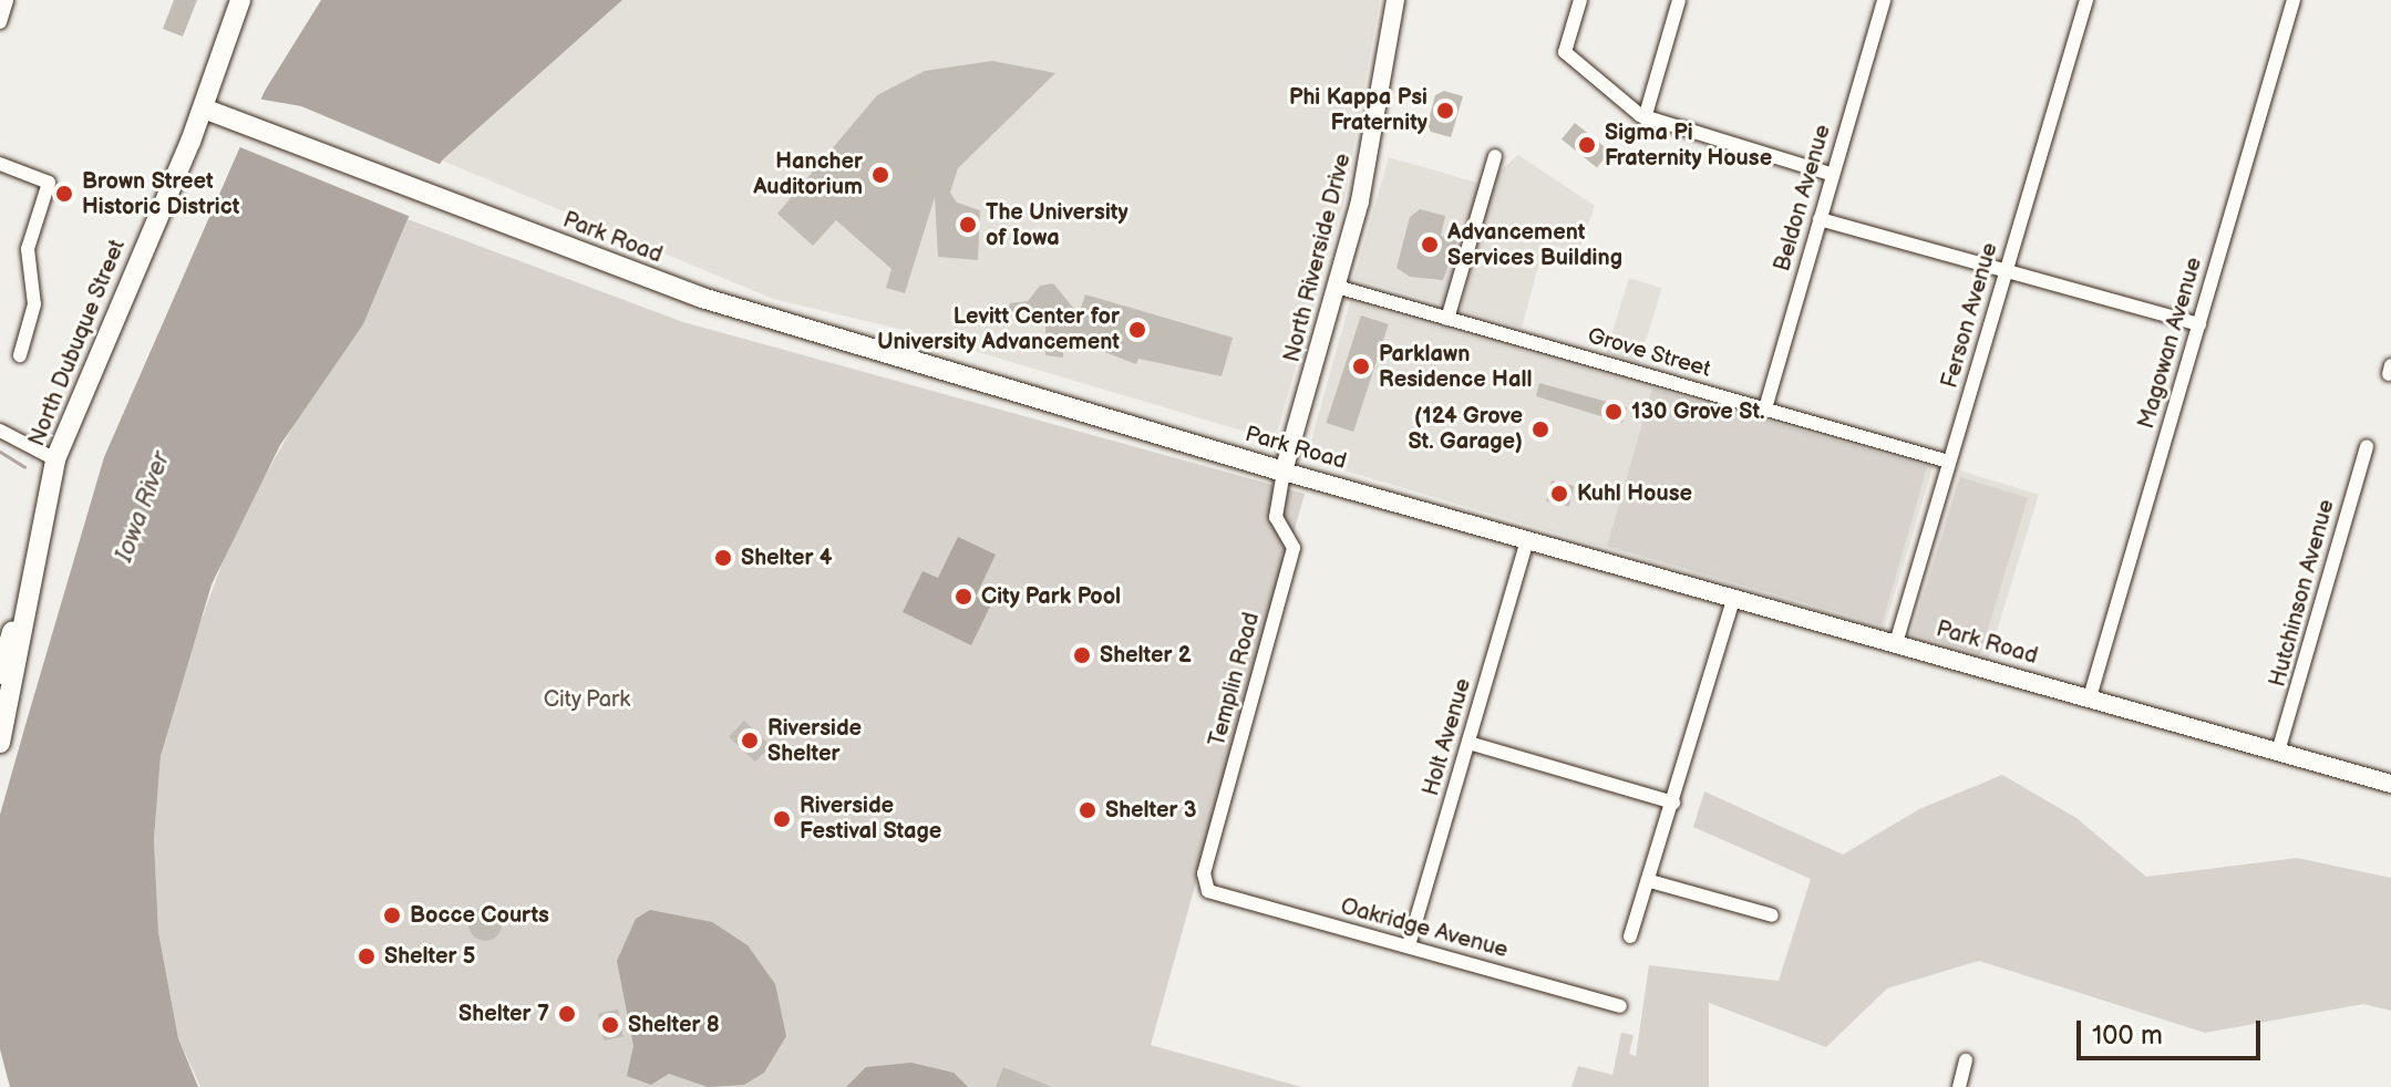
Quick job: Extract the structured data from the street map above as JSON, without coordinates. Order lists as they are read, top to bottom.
{
  "streets": {
    "main road": ["Park Road", "North Dubuque Street"],
    "street": [
      "Beldon Avenue",
      "North Riverside Drive",
      "Ferson Avenue",
      "Magowan Avenue",
      "Grove Street",
      "Hutchinson Avenue",
      "Templin Road",
      "Holt Avenue",
      "Oakridge Avenue"
    ]
  },
  "crossings": [
    ["Beldon Avenue", "Grove Street"],
    ["Park Road", "North Riverside Drive"],
    ["Park Road", "Ferson Avenue"],
    ["Park Road", "North Dubuque Street"],
    ["Park Road", "Magowan Avenue"],
    ["Park Road", "Hutchinson Avenue"],
    ["Park Road", "Templin Road"],
    ["Park Road", "Holt Avenue"],
    ["North Riverside Drive", "Grove Street"],
    ["North Riverside Drive", "Templin Road"],
    ["Ferson Avenue", "Grove Street"],
    ["Templin Road", "Oakridge Avenue"],
    ["Holt Avenue", "Oakridge Avenue"]
  ],
  "water": ["Iowa River"],
  "parks": ["City Park"],
  "places": [
    "Phi Kappa Psi Fraternity",
    "Sigma Pi Fraternity House",
    "Hancher Auditorium",
    "Brown Street Historic District",
    "The University of Iowa",
    "Advancement Services Building",
    "Levitt Center for University Advancement",
    "Parklawn Residence Hall",
    "130 Grove St.",
    "(124 Grove St. Garage)",
    "Kuhl House",
    "Shelter 4",
    "City Park Pool",
    "Shelter 2",
    "Riverside Shelter",
    "Shelter 3",
    "Riverside Festival Stage",
    "Bocce Courts",
    "Shelter 5",
    "Shelter 7",
    "Shelter 8"
  ],
  "scale_bar": "100 m"
}
